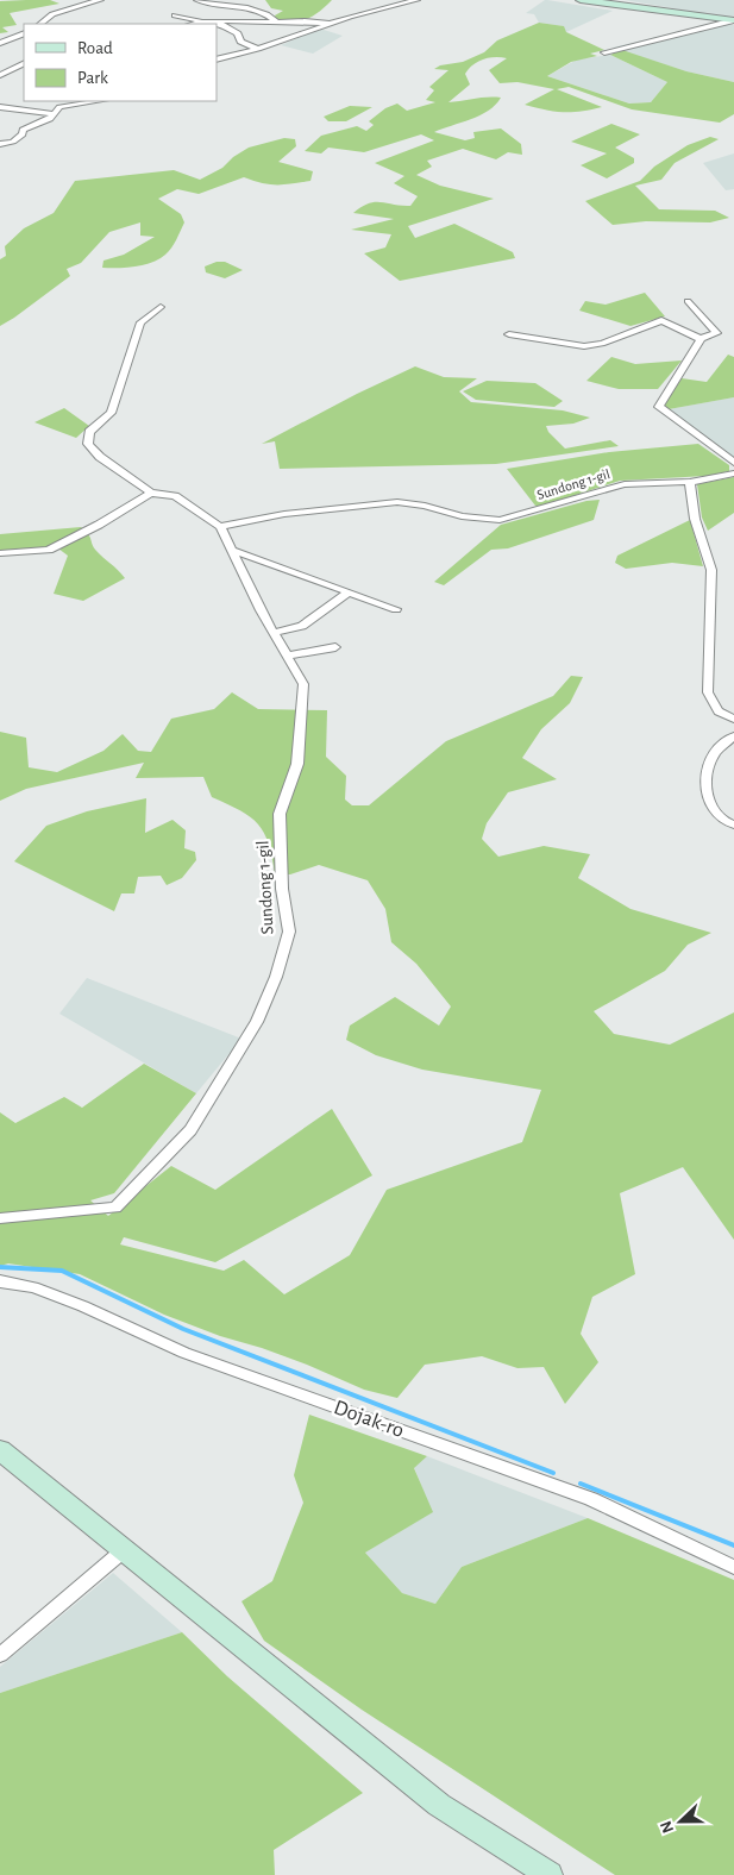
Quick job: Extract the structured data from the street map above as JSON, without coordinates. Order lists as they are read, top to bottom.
{
  "streets": {
    "street": ["Sundong 1-gil", "Dojak-ro"]
  },
  "legend": ["Road", "Park"],
  "north": "left"
}
